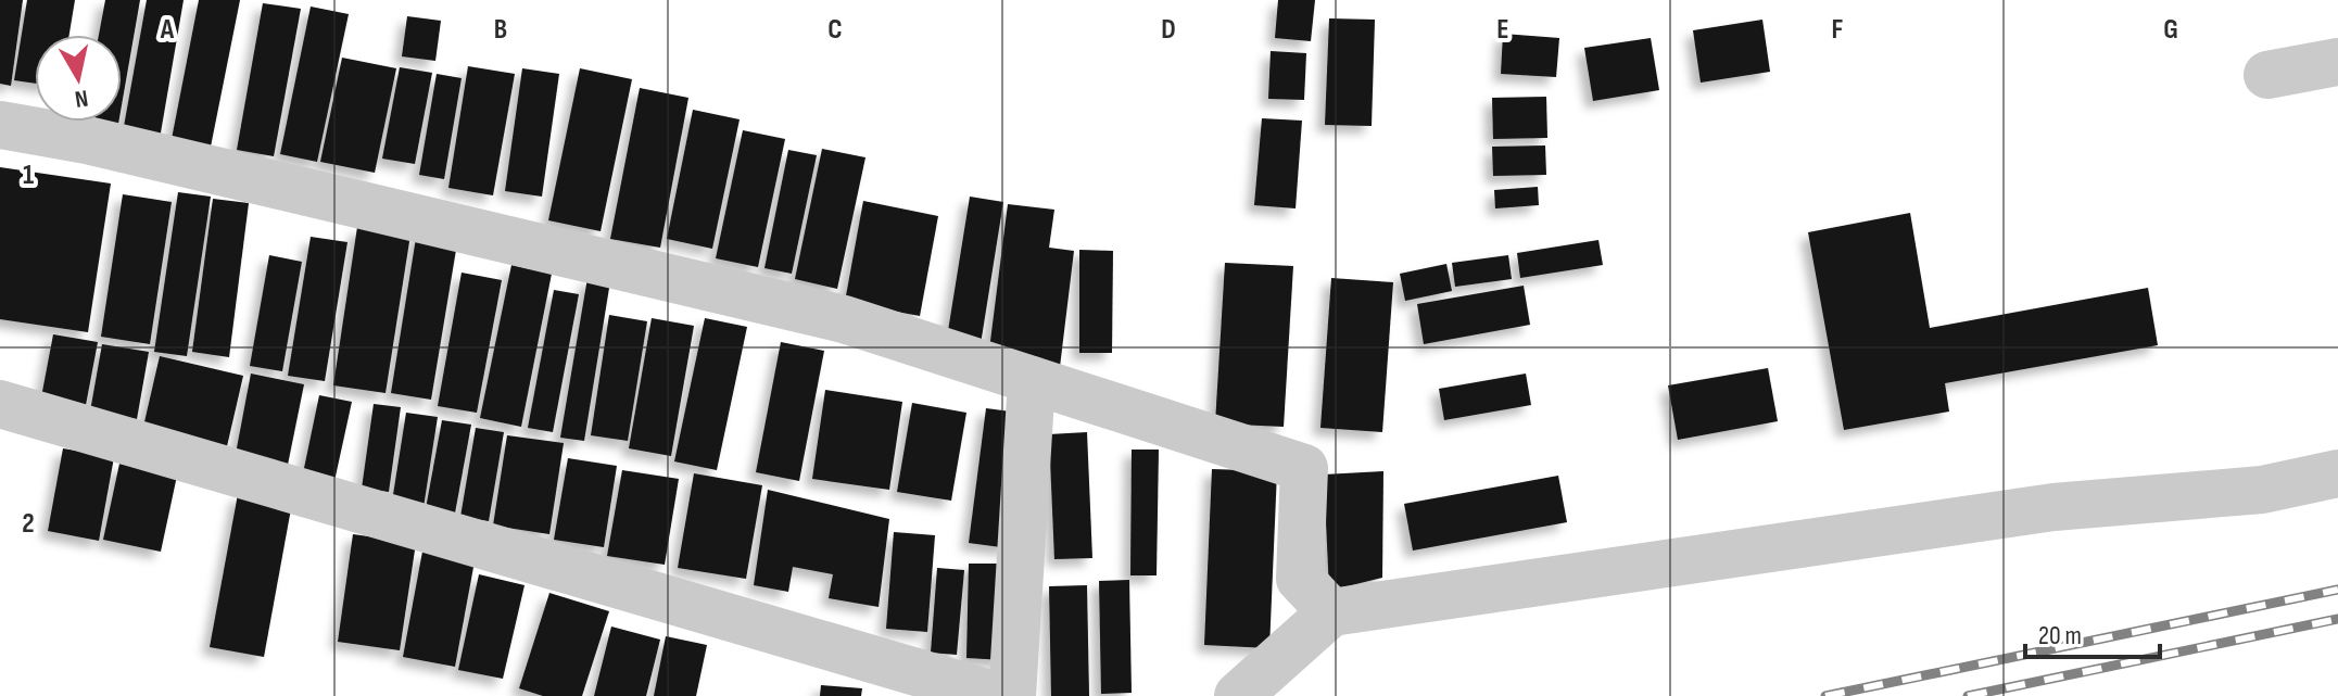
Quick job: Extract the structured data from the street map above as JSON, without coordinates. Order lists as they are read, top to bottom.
{
  "scale_bar": "20 m",
  "north": "bottom",
  "grid": {
    "columns": [
      "A",
      "B",
      "C",
      "D",
      "E",
      "F",
      "G"
    ],
    "rows": ["1", "2"]
  }
}
